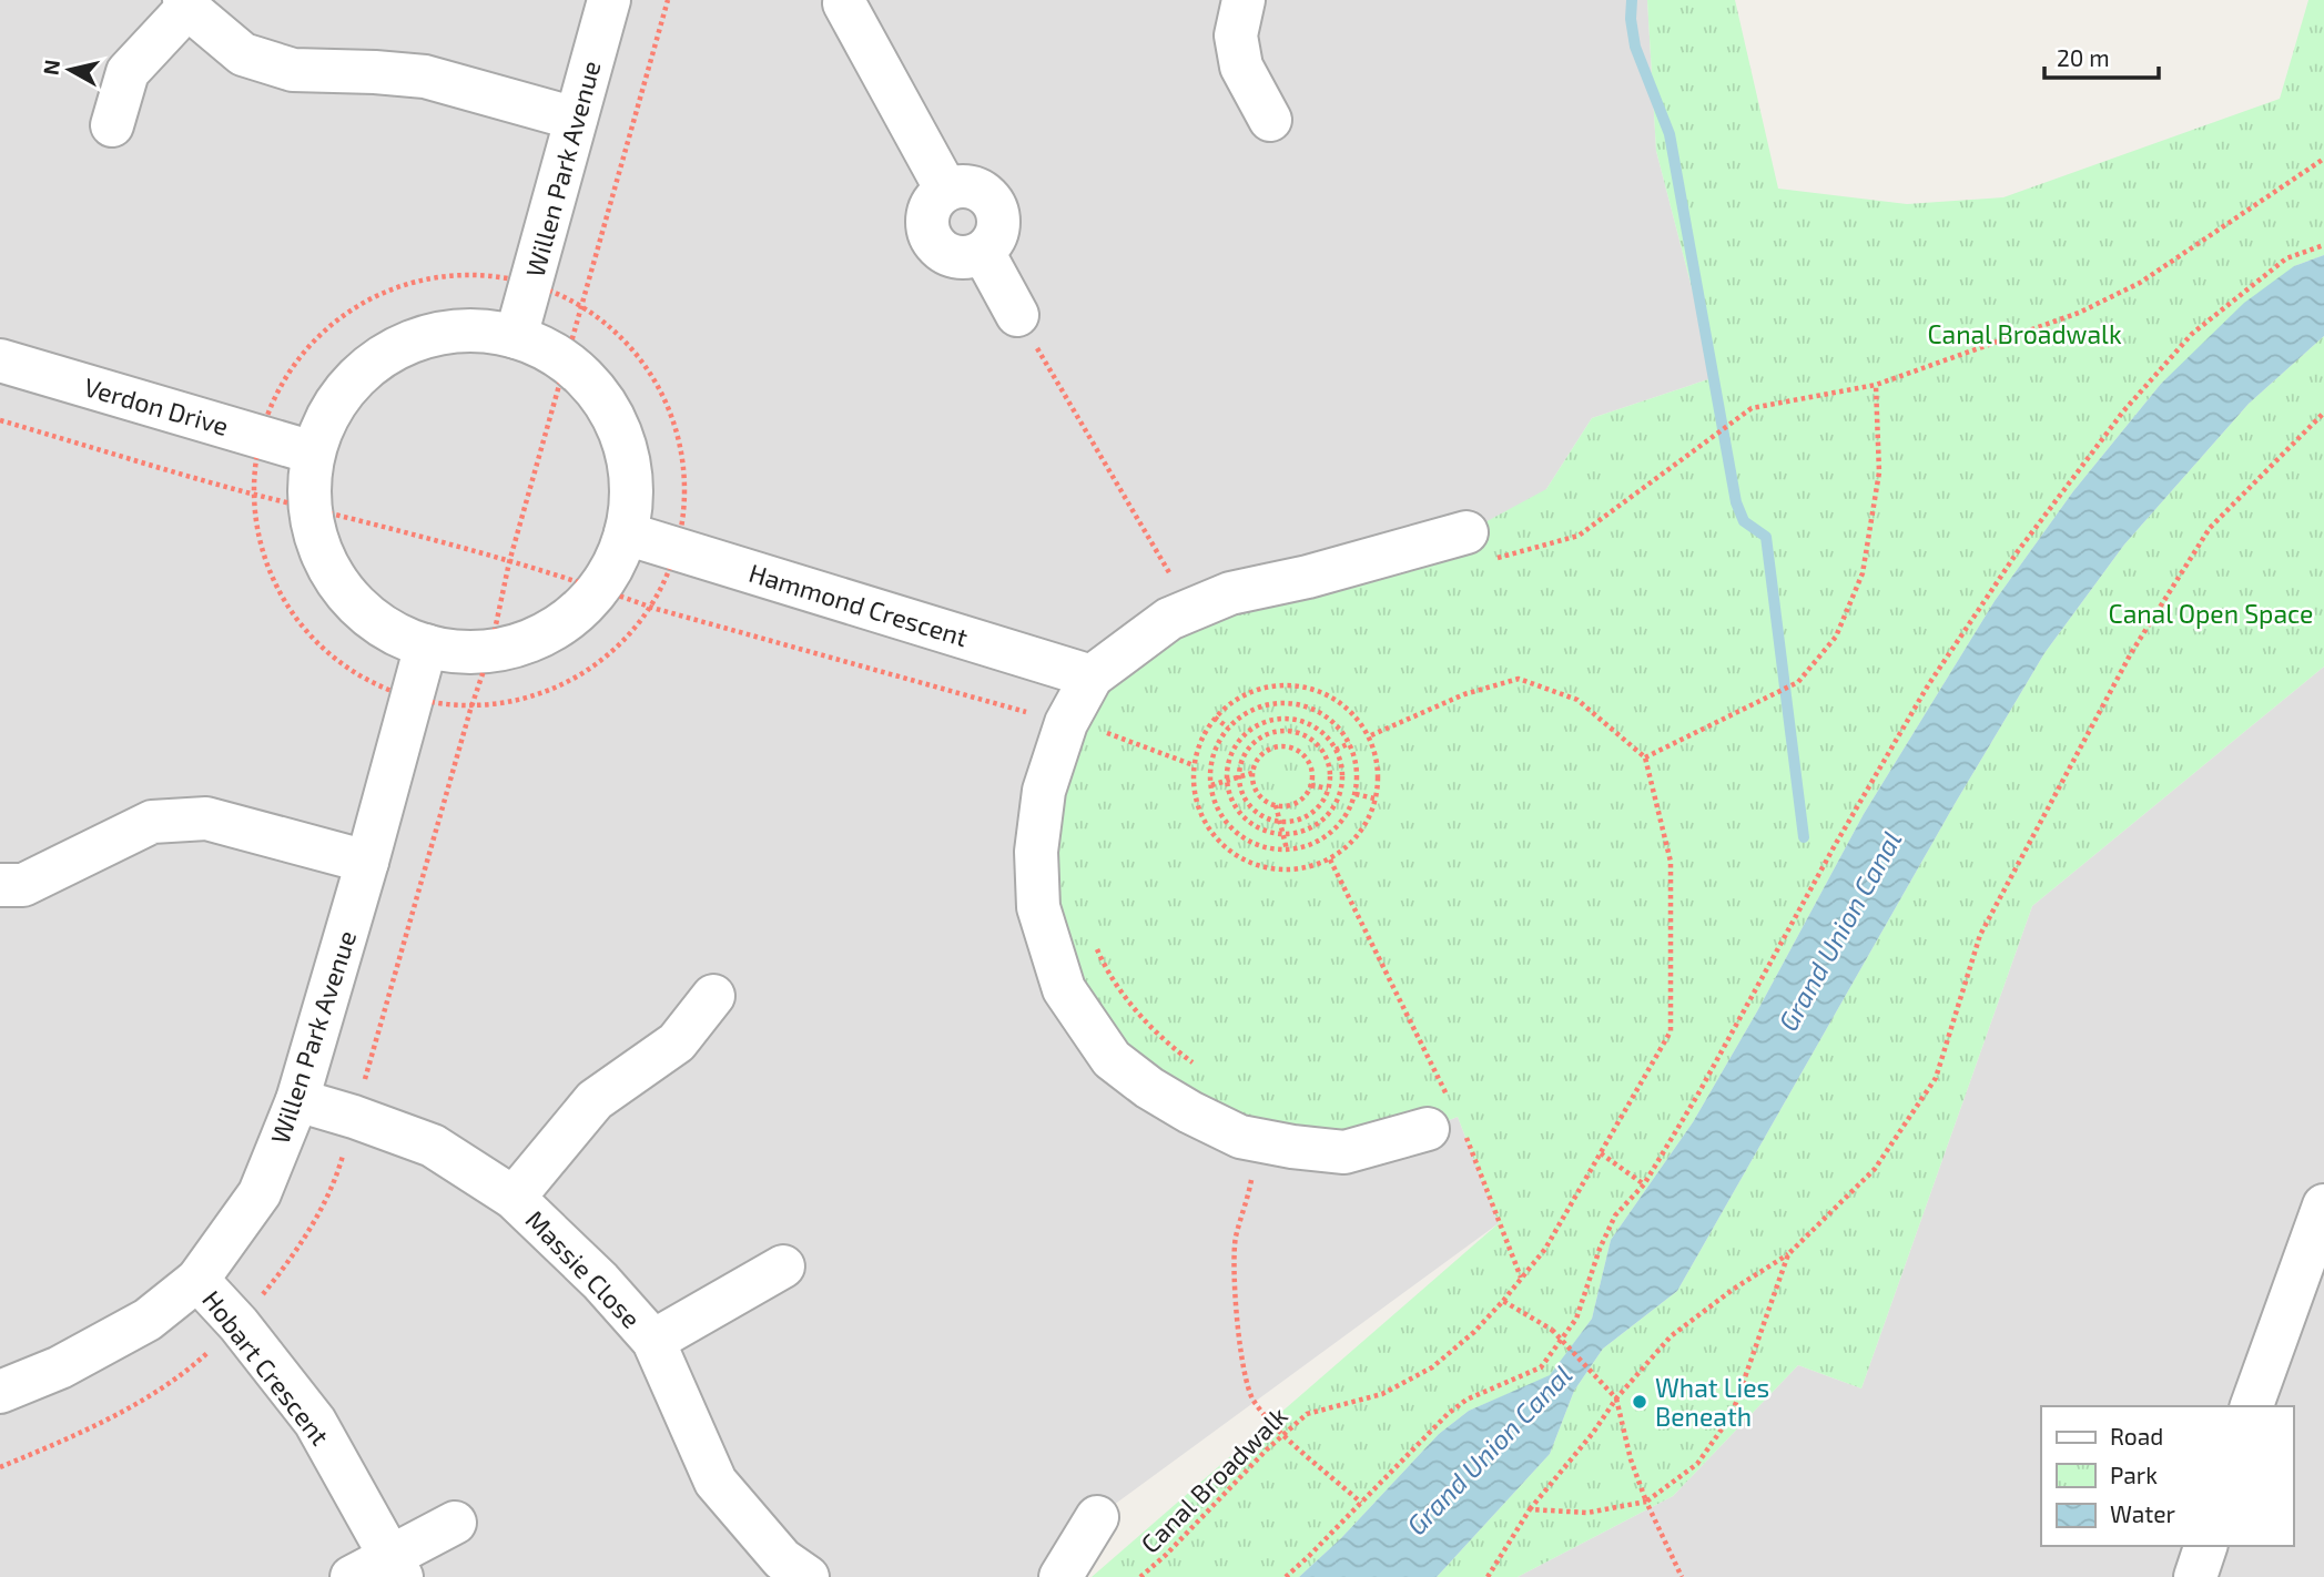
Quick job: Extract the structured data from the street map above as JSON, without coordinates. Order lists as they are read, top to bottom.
{
  "streets": {
    "street": [
      "Willen Park Avenue",
      "Verdon Drive",
      "Hammond Crescent",
      "Massie Close",
      "Hobart Crescent"
    ],
    "path": ["Canal Broadwalk"]
  },
  "crossings": [
    ["Willen Park Avenue", "Massie Close"],
    ["Willen Park Avenue", "Hobart Crescent"]
  ],
  "water": ["Grand Union Canal"],
  "parks": ["Canal Broadwalk", "Canal Open Space"],
  "places": ["What Lies Beneath"],
  "legend": ["Road", "Park", "Water"],
  "scale_bar": "20 m",
  "north": "left"
}
